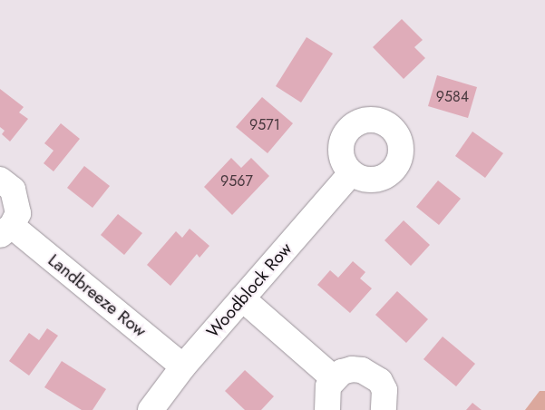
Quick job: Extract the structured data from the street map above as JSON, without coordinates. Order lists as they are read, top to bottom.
{
  "streets": {
    "street": ["Woodblock Row", "Landbreeze Row"]
  },
  "crossings": [
    ["Woodblock Row", "Landbreeze Row"]
  ],
  "house_numbers": ["9584", "9571", "9567"]
}
